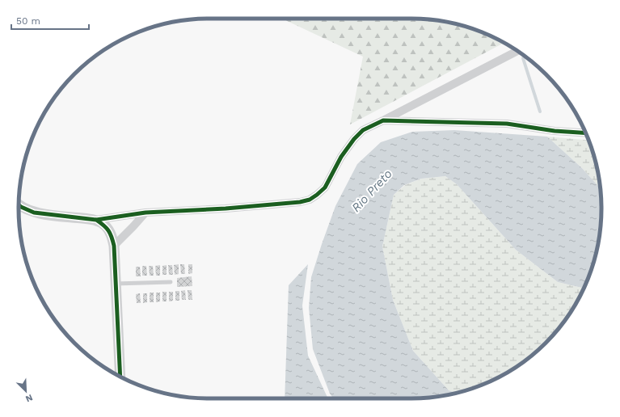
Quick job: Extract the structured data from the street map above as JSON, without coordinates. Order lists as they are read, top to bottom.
{
  "water": ["Rio Preto"],
  "scale_bar": "50 m",
  "north": "bottom right"
}
